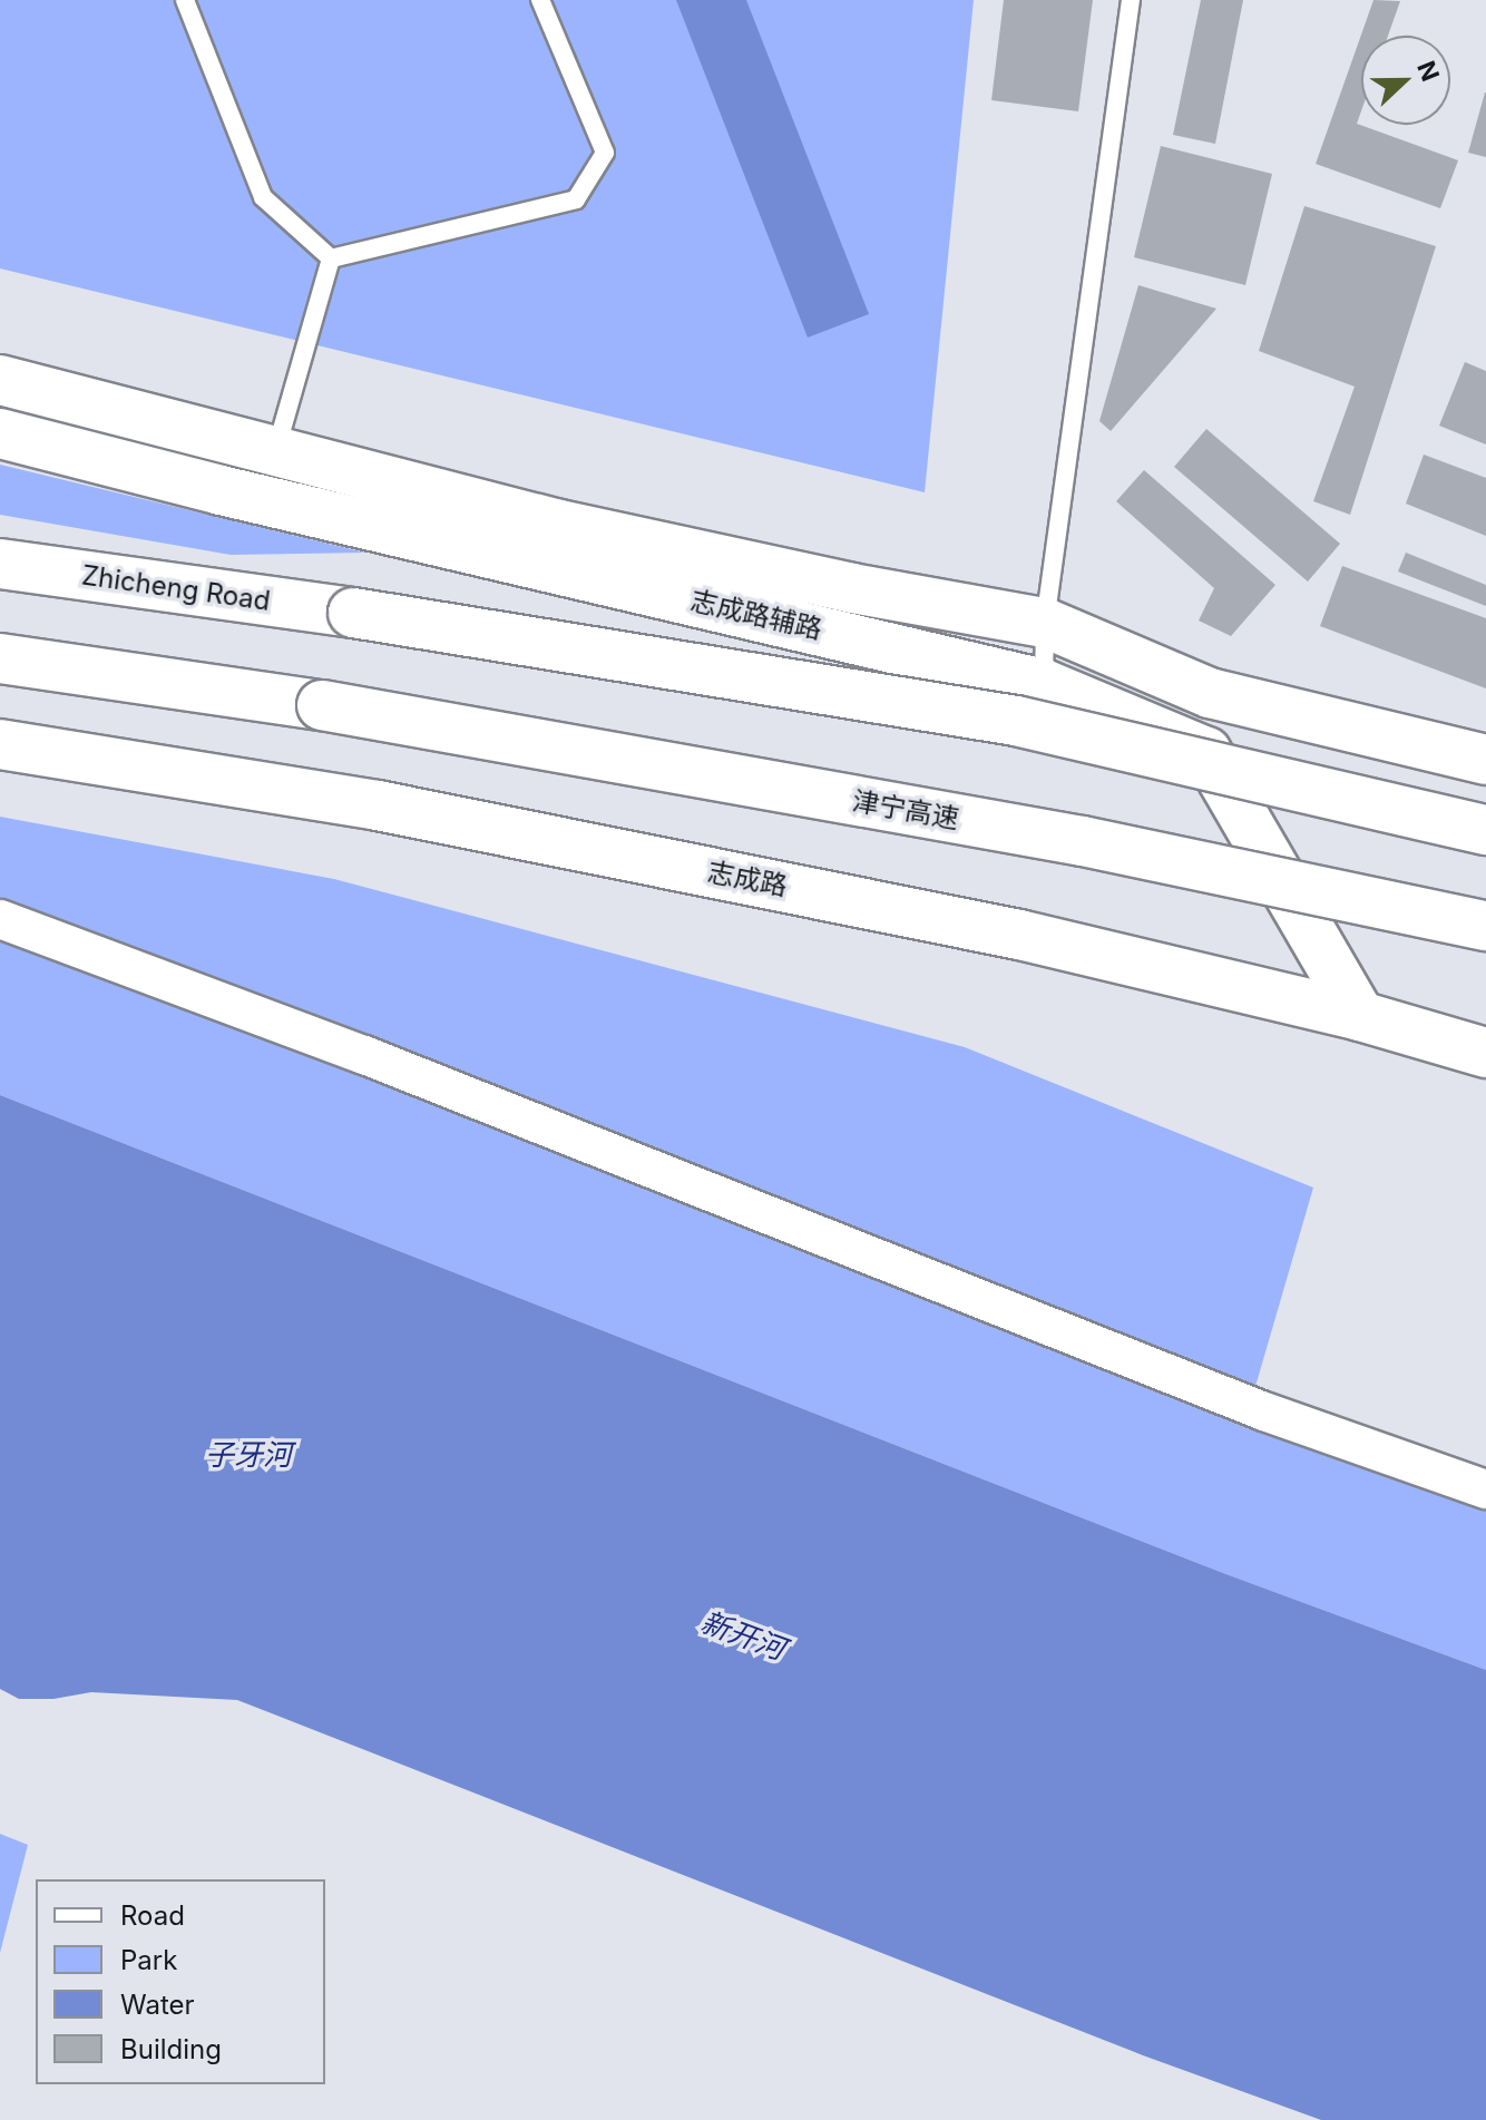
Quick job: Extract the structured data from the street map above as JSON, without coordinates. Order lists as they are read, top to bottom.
{
  "streets": {
    "main road": [
      "Zhicheng Road",
      "志成路辅路",
      "津宁高速",
      "志成路"
    ]
  },
  "crossings": [
    ["志成路辅路", "志成路"]
  ],
  "water": ["子牙河", "新开河"],
  "legend": [
    "Road",
    "Park",
    "Water",
    "Building"
  ],
  "north": "right"
}
